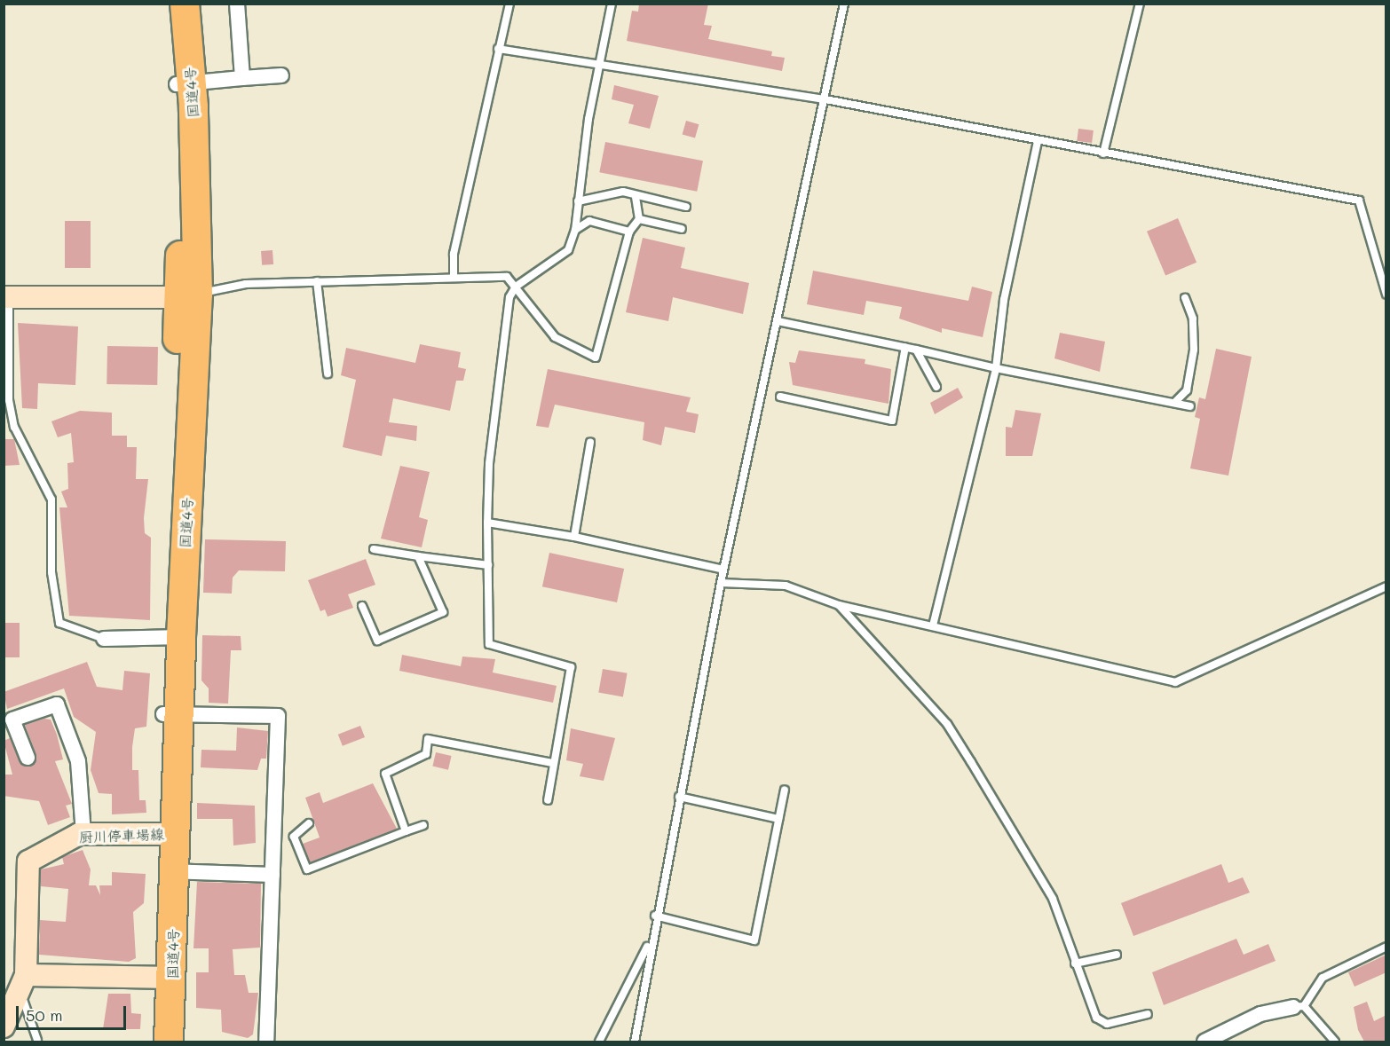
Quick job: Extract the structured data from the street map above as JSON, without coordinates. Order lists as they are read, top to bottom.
{
  "streets": {
    "highway": ["国道4号"],
    "street": ["厨川停車場線"]
  },
  "crossings": [
    ["国道4号", "厨川停車場線"]
  ],
  "scale_bar": "50 m"
}
